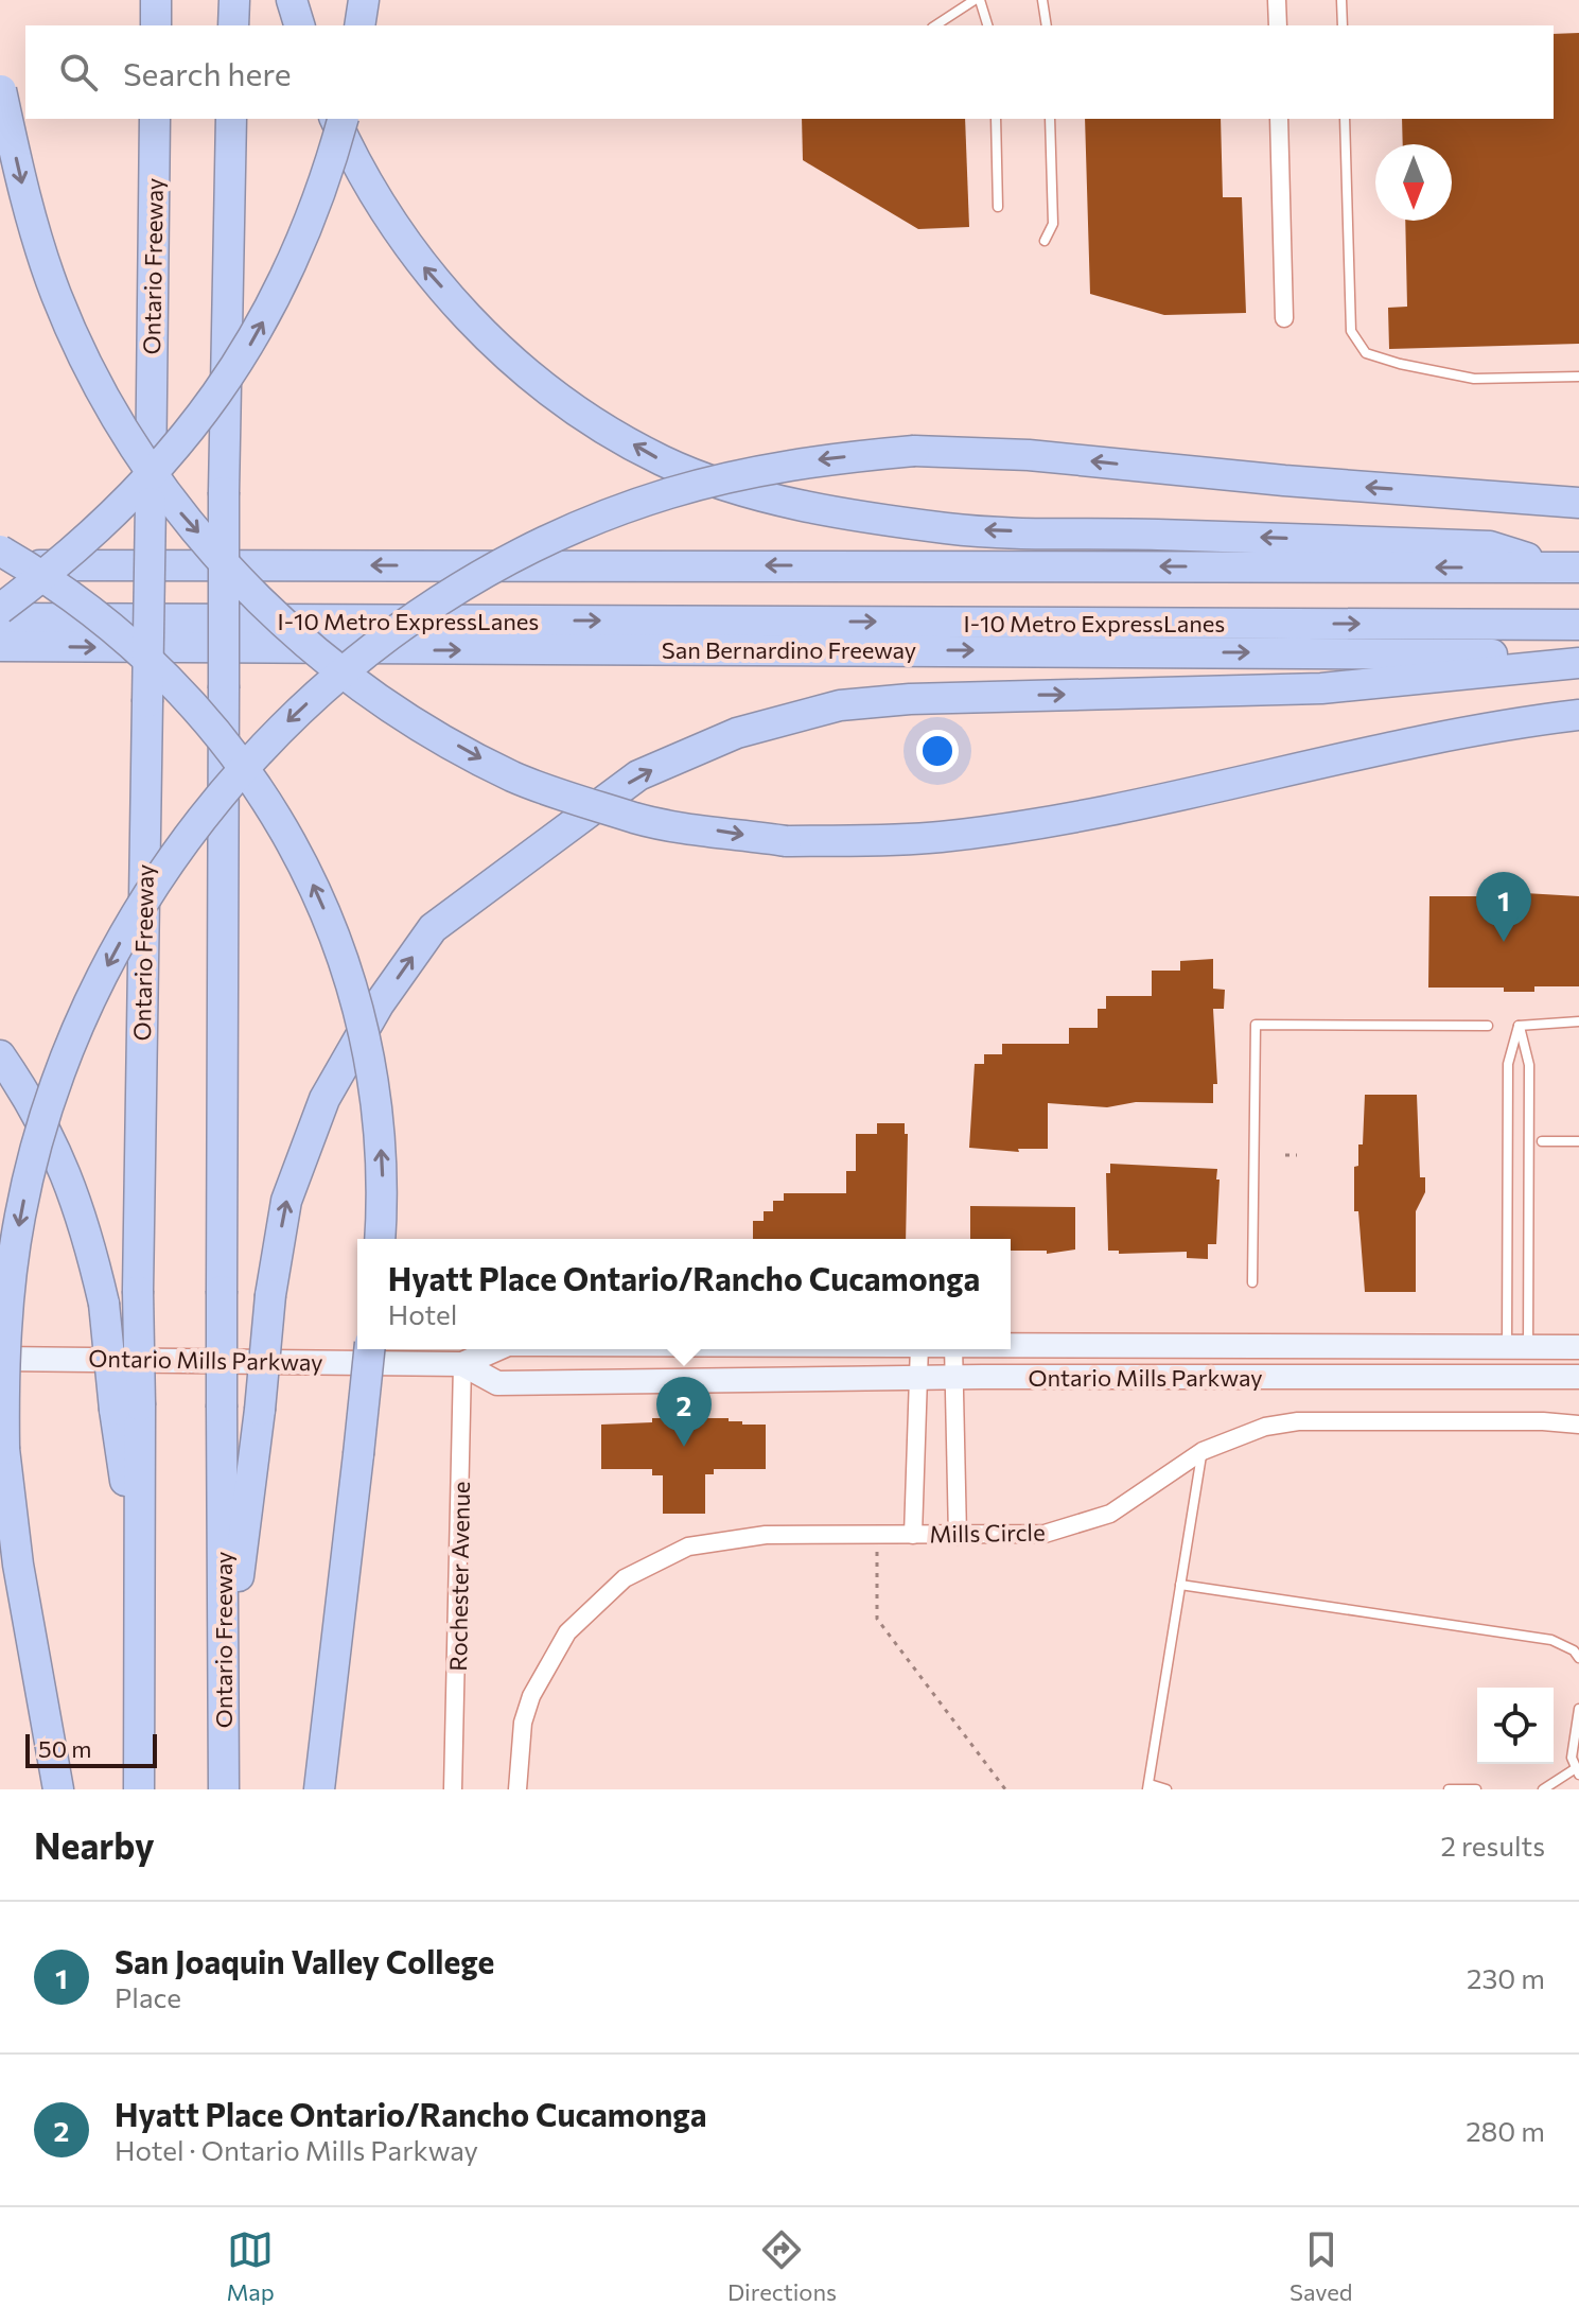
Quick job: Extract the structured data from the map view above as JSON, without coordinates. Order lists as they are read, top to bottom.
{
  "streets": {
    "highway": ["Ontario Freeway", "I-10 Metro ExpressLanes", "San Bernardino Freeway"],
    "main road": ["Ontario Mills Parkway"],
    "street": ["Mills Circle", "Rochester Avenue"]
  },
  "crossings": [
    ["Ontario Mills Parkway", "Rochester Avenue"]
  ],
  "scale_bar": "50 m",
  "north": "bottom",
  "page": {
    "search": "Search here",
    "pins": ["1", "2"],
    "popup": ["Hyatt Place Ontario/Rancho Cucamonga", "Hotel"],
    "scale": "50 m",
    "heading": ["Nearby", "2 results"],
    "list": [
      {
        "mark": "1",
        "name": "San Joaquin Valley College",
        "note": "Place",
        "value": "230 m"
      },
      {
        "mark": "2",
        "name": "Hyatt Place Ontario/Rancho Cucamonga",
        "note": "Hotel · Ontario Mills Parkway",
        "value": "280 m"
      }
    ],
    "nav": ["Map", "Directions", "Saved"]
  }
}
